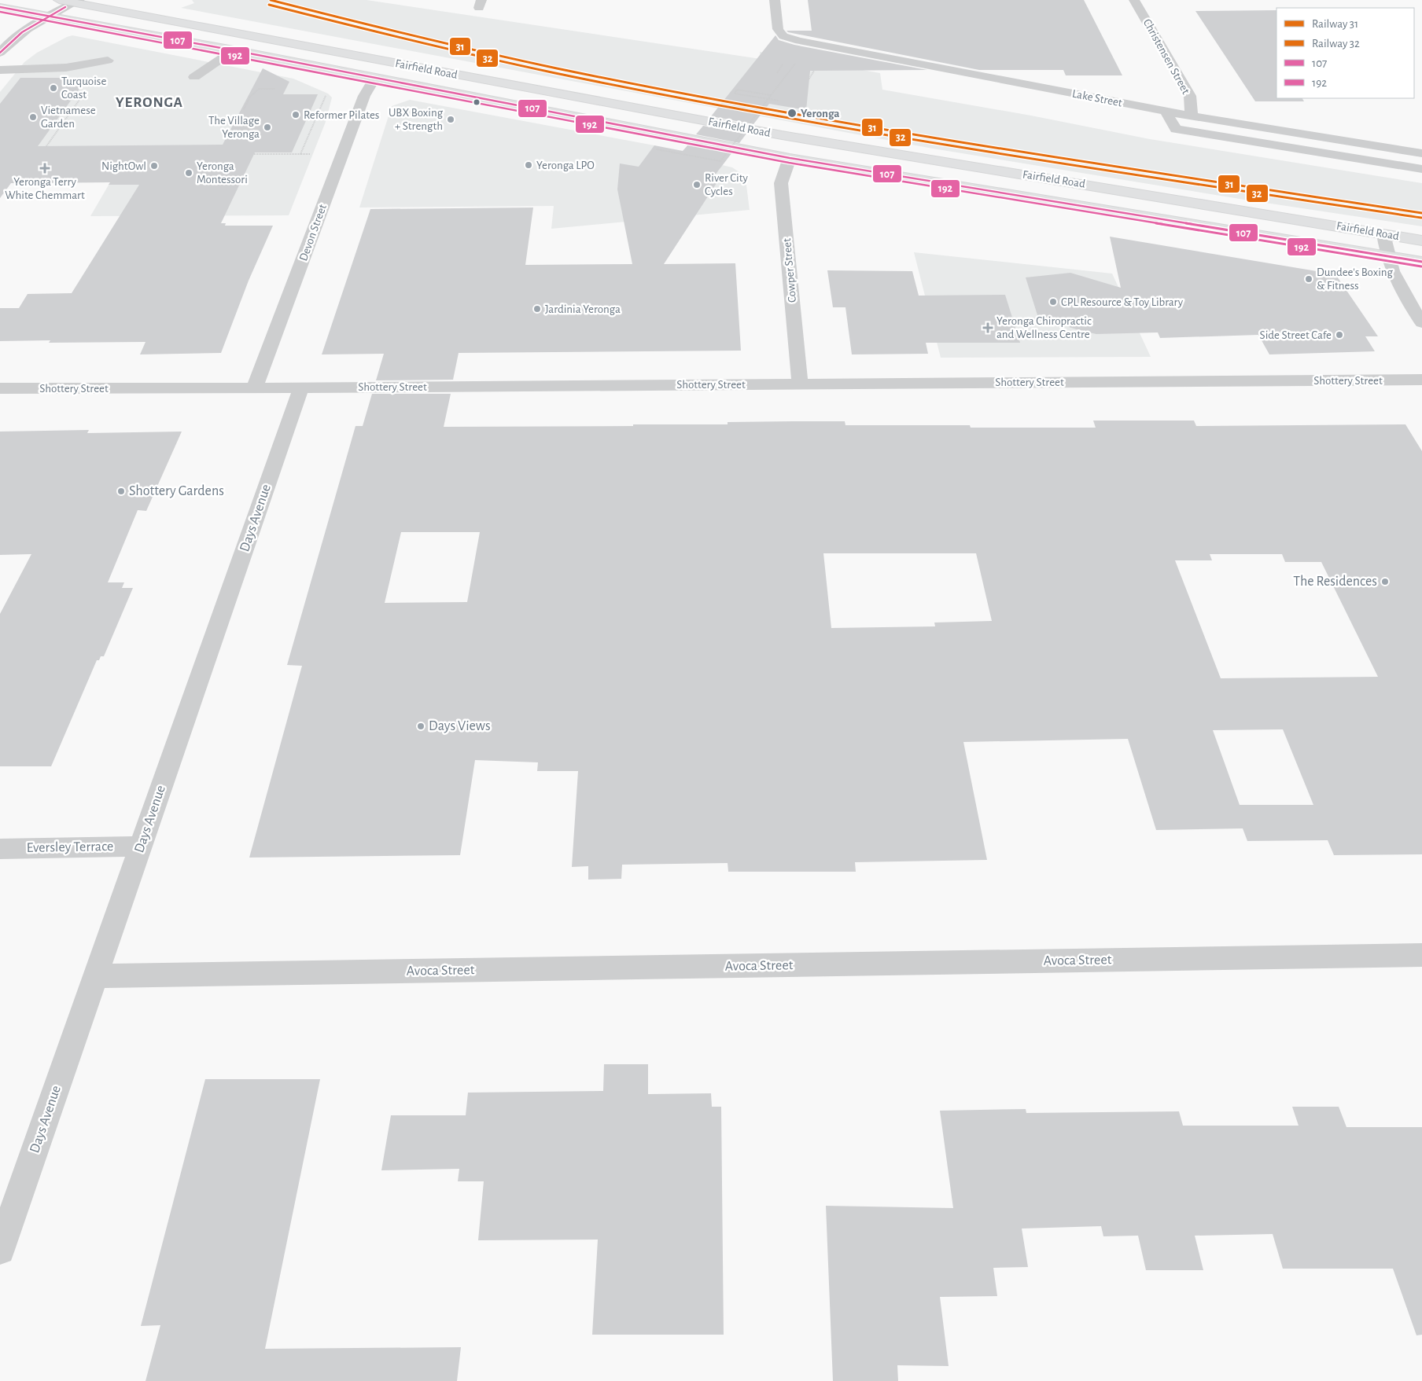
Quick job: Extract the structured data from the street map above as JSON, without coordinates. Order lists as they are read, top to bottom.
{
  "streets": {
    "main road": ["Fairfield Road"],
    "street": [
      "Christensen Street",
      "Lake Street",
      "Devon Street",
      "Cowper Street",
      "Shottery Street",
      "Days Avenue",
      "Eversley Terrace",
      "Avoca Street"
    ]
  },
  "crossings": [
    ["Christensen Street", "Lake Street"],
    ["Fairfield Road", "Devon Street"],
    ["Fairfield Road", "Cowper Street"],
    ["Devon Street", "Shottery Street"],
    ["Cowper Street", "Shottery Street"],
    ["Shottery Street", "Days Avenue"],
    ["Days Avenue", "Eversley Terrace"],
    ["Days Avenue", "Avoca Street"]
  ],
  "districts": ["YERONGA"],
  "places": {
    "other": [
      "Turquoise Coast",
      "Yeronga",
      "Reformer Pilates",
      "Vietnamese Garden",
      "UBX Boxing + Strength",
      "The Village Yeronga",
      "Yeronga LPO",
      "NightOwl",
      "Yeronga Montessori",
      "River City Cycles",
      "Dundee's Boxing & Fitness",
      "CPL Resource & Toy Library",
      "Jardinia Yeronga",
      "Side Street Cafe",
      "Shottery Gardens",
      "The Residences",
      "Days Views"
    ],
    "health": ["Yeronga Terry White Chemmart", "Yeronga Chiropractic and Wellness Centre"]
  },
  "lines": [
    "rail line 31",
    "rail line 32",
    "transit line 107",
    "transit line 192"
  ],
  "legend": [
    "Railway 31",
    "Railway 32",
    "107",
    "192"
  ]
}
